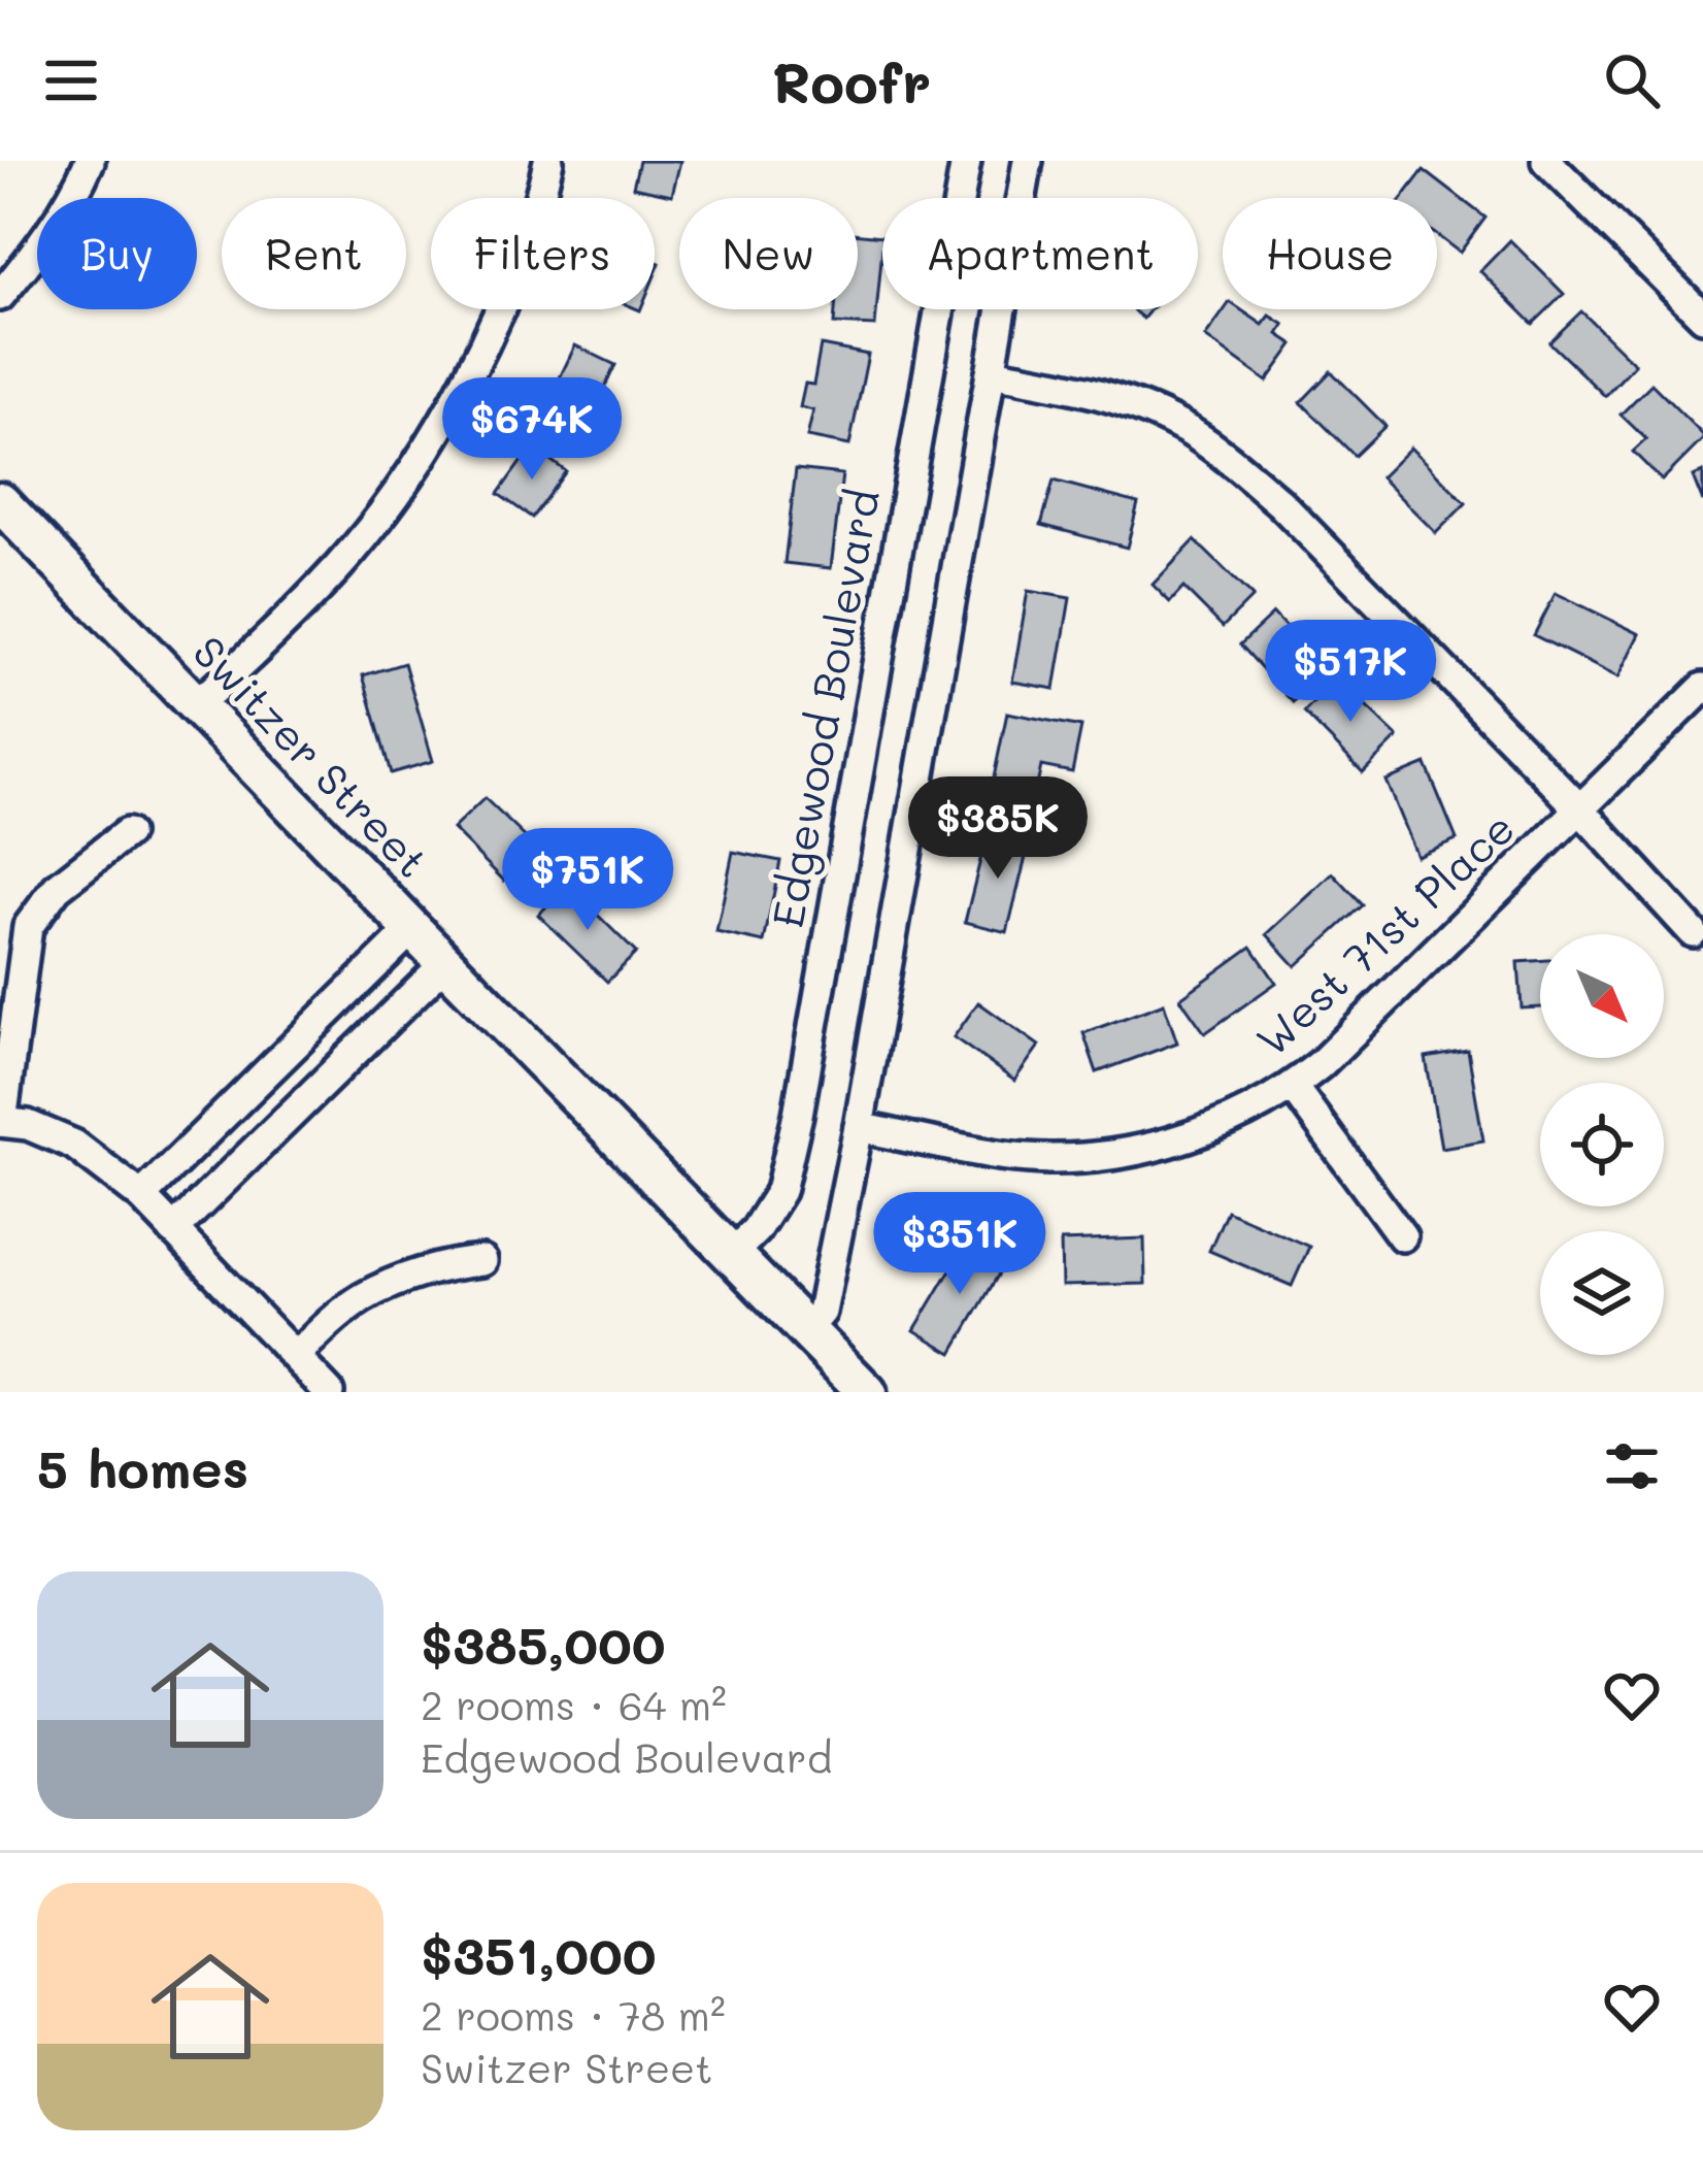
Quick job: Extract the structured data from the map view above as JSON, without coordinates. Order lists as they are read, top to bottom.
{
  "streets": {
    "street": ["Edgewood Boulevard", "Switzer Street", "West 71st Place"]
  },
  "crossings": [
    ["Edgewood Boulevard", "Switzer Street"]
  ],
  "north": "bottom right",
  "page": {
    "header": "Roofr",
    "chip": [
      "Buy",
      "Rent",
      "Filters",
      "New",
      "Apartment",
      "House"
    ],
    "price": [
      "$674K",
      "$517K",
      "$385K",
      "$751K",
      "$351K"
    ],
    "heading": "5 homes",
    "list": [
      {
        "name": "$385,000",
        "note": "2 rooms · 64 m² · Edgewood Boulevard"
      },
      {
        "name": "$351,000",
        "note": "2 rooms · 78 m² · Switzer Street"
      }
    ]
  }
}
